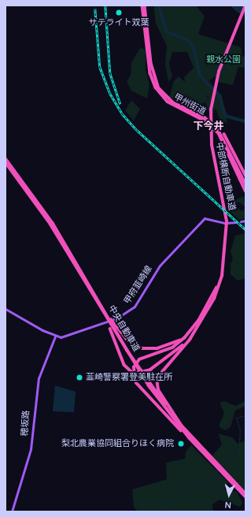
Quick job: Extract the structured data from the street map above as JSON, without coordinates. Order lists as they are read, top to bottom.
{
  "streets": {
    "highway": ["甲州街道", "中部横断自動車道", "中央自動車道"],
    "main road": ["甲府韮崎線", "穂坂路"]
  },
  "crossings": [
    ["甲府韮崎線", "穂坂路"]
  ],
  "districts": ["下今井"],
  "parks": ["親水公園"],
  "places": ["サテライト双葉", "韮崎警察署登美駐在所", "梨北農業協同組合りほく病院"],
  "north": "bottom"
}
